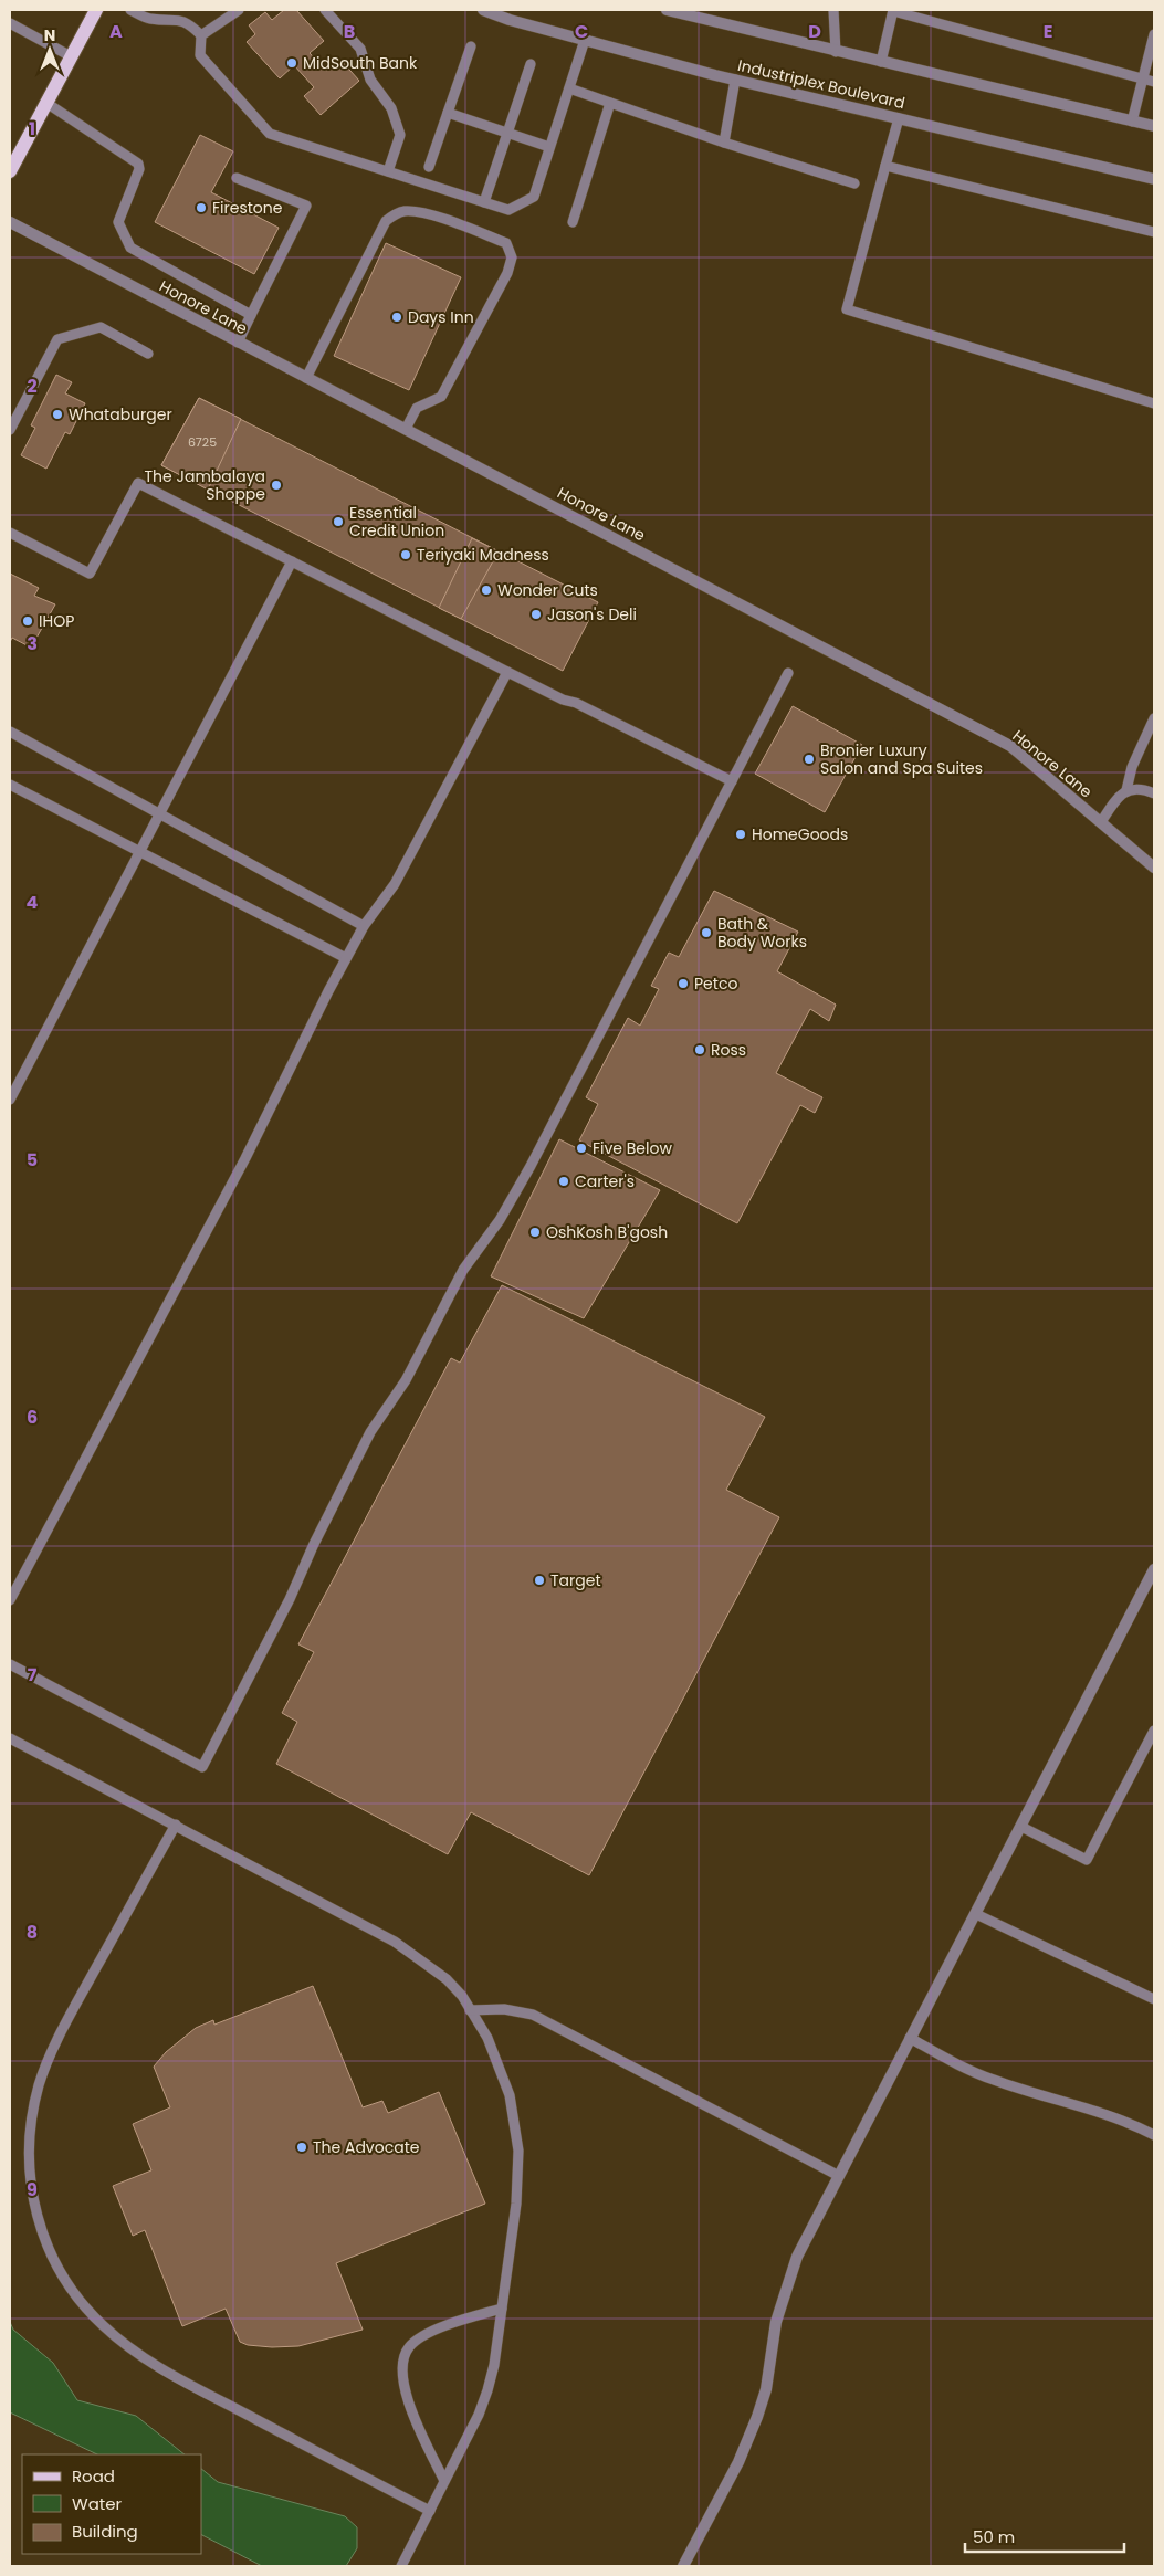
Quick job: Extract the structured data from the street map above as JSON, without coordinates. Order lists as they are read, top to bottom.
{
  "streets": {
    "street": ["Industriplex Boulevard", "Honore Lane"]
  },
  "places": [
    "MidSouth Bank",
    "Firestone",
    "Days Inn",
    "Whataburger",
    "The Jambalaya Shoppe",
    "Essential Credit Union",
    "Teriyaki Madness",
    "Wonder Cuts",
    "Jason's Deli",
    "IHOP",
    "Bronier Luxury Salon and Spa Suites",
    "HomeGoods",
    "Bath & Body Works",
    "Petco",
    "Ross",
    "Five Below",
    "Carter's",
    "OshKosh B'gosh",
    "Target",
    "The Advocate"
  ],
  "house_numbers": ["6725"],
  "legend": ["Road", "Water", "Building"],
  "scale_bar": "50 m",
  "north": "top",
  "grid": {
    "columns": [
      "A",
      "B",
      "C",
      "D",
      "E"
    ],
    "rows": [
      "1",
      "2",
      "3",
      "4",
      "5",
      "6",
      "7",
      "8",
      "9"
    ]
  }
}
